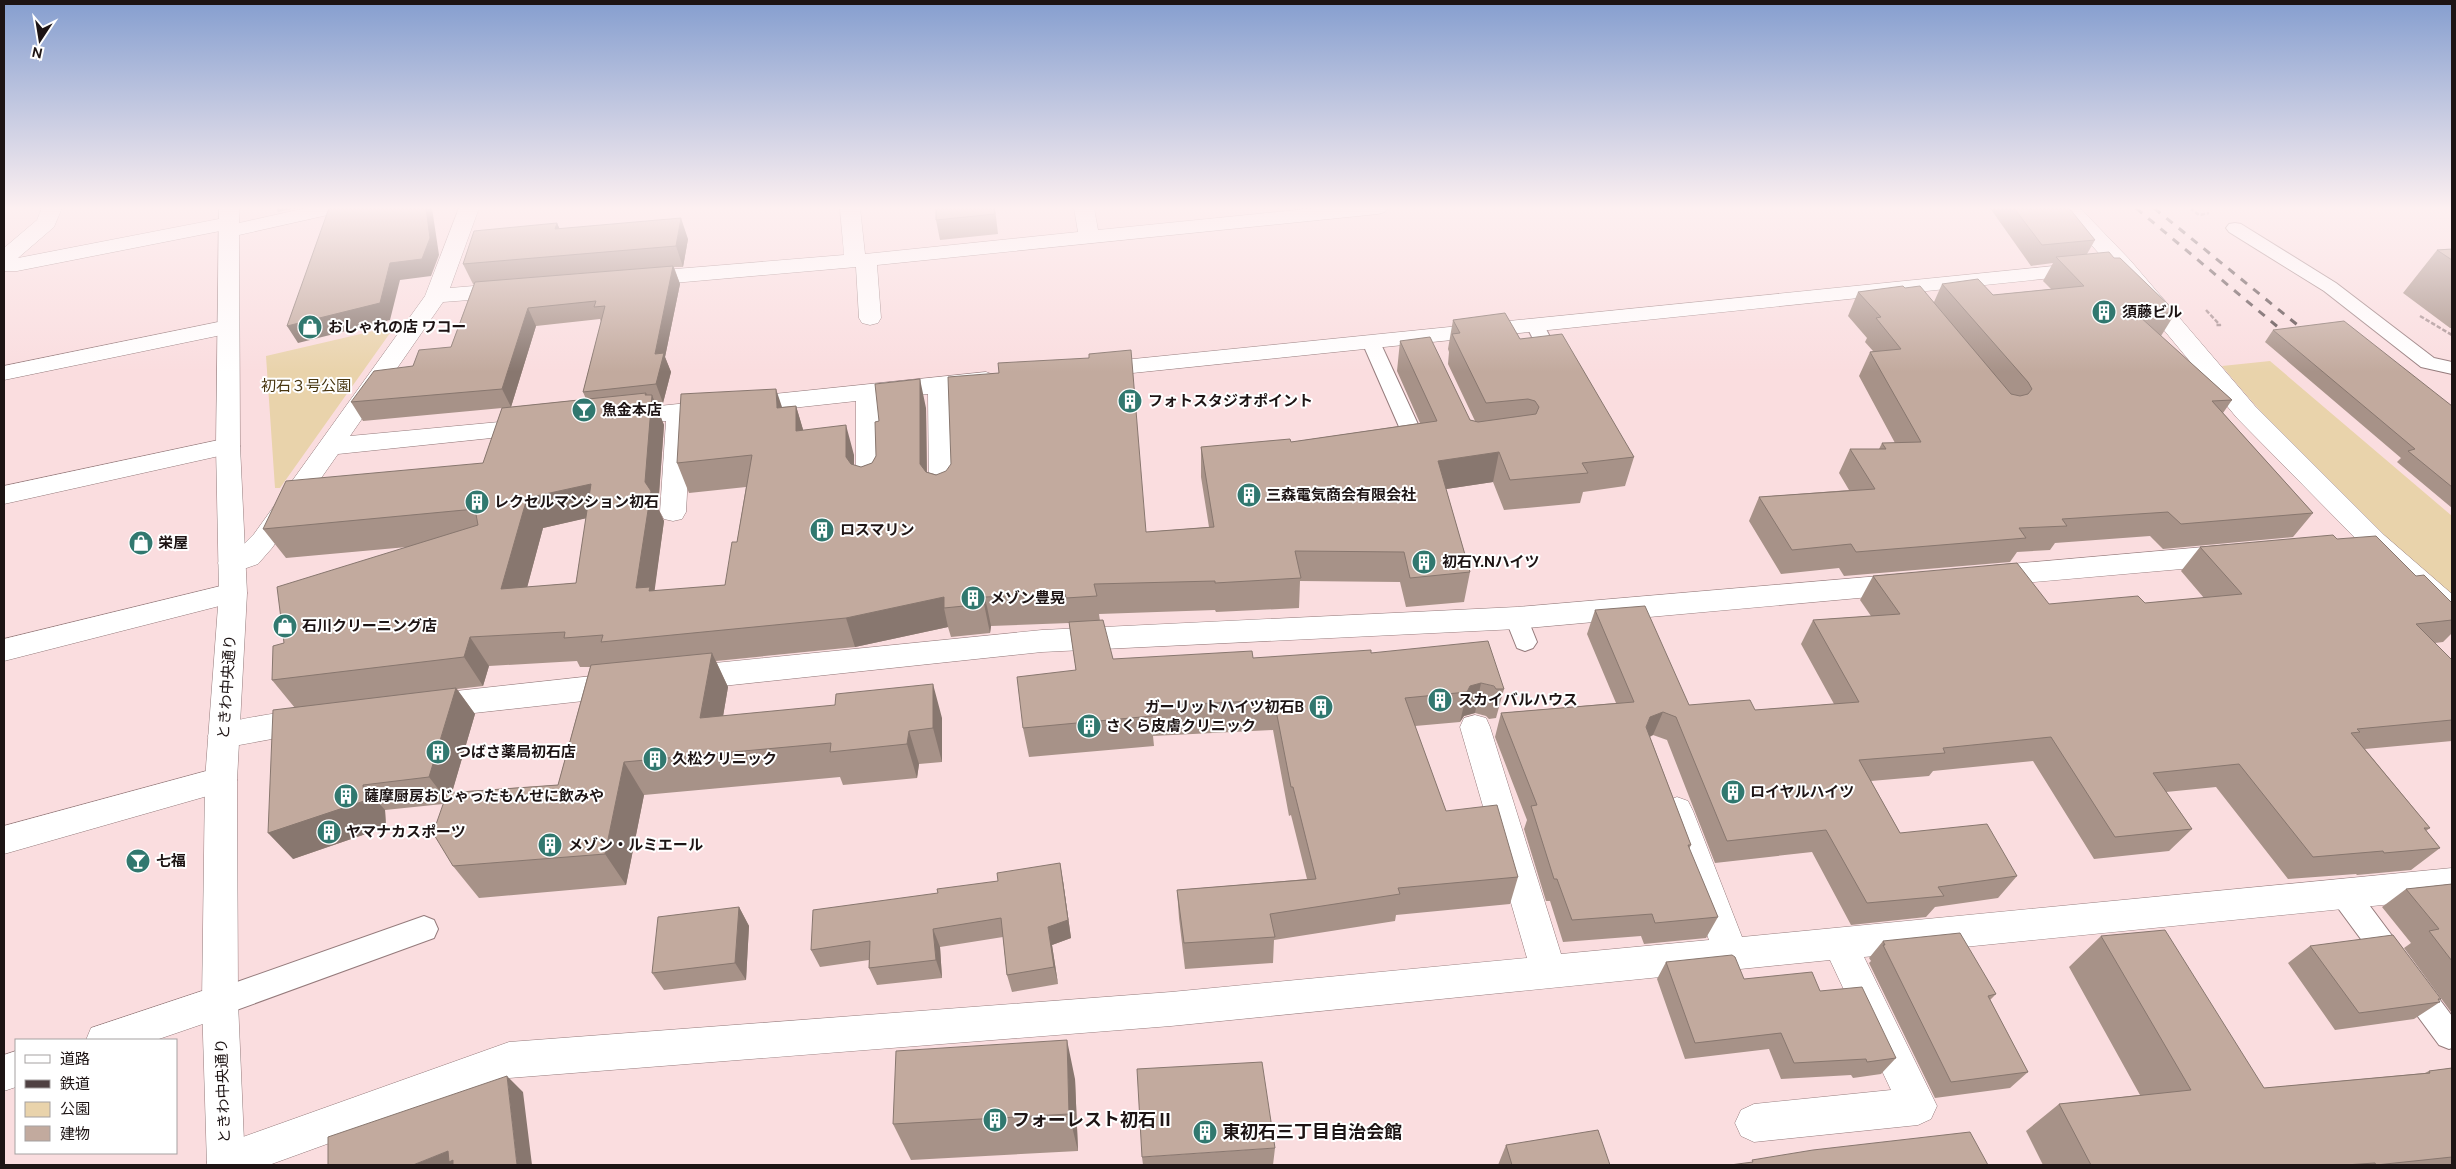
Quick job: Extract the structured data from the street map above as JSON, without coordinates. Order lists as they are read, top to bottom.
{
  "streets": {
    "street": ["ときわ中央通り"]
  },
  "parks": ["初石３号公園"],
  "places": {
    "building": [
      "須藤ビル",
      "フォトスタジオポイント",
      "三森電気商会有限会社",
      "レクセルマンション初石",
      "ロスマリン",
      "初石Y.Nハイツ",
      "メゾン豊晃",
      "スカイバルハウス",
      "ガーリットハイツ初石B",
      "さくら皮膚クリニック",
      "つばさ薬局初石店",
      "久松クリニック",
      "ロイヤルハイツ",
      "薩摩厨房おじゃったもんせに飲みや",
      "ヤマナカスポーツ",
      "メゾン・ルミエール",
      "フォーレスト初石Ⅱ",
      "東初石三丁目自治会館"
    ],
    "shop": ["おしゃれの店 ワコー", "栄屋", "石川クリーニング店"],
    "bar": ["魚金本店", "七福"]
  },
  "legend": [
    "道路",
    "鉄道",
    "公園",
    "建物"
  ],
  "north": "bottom"
}
